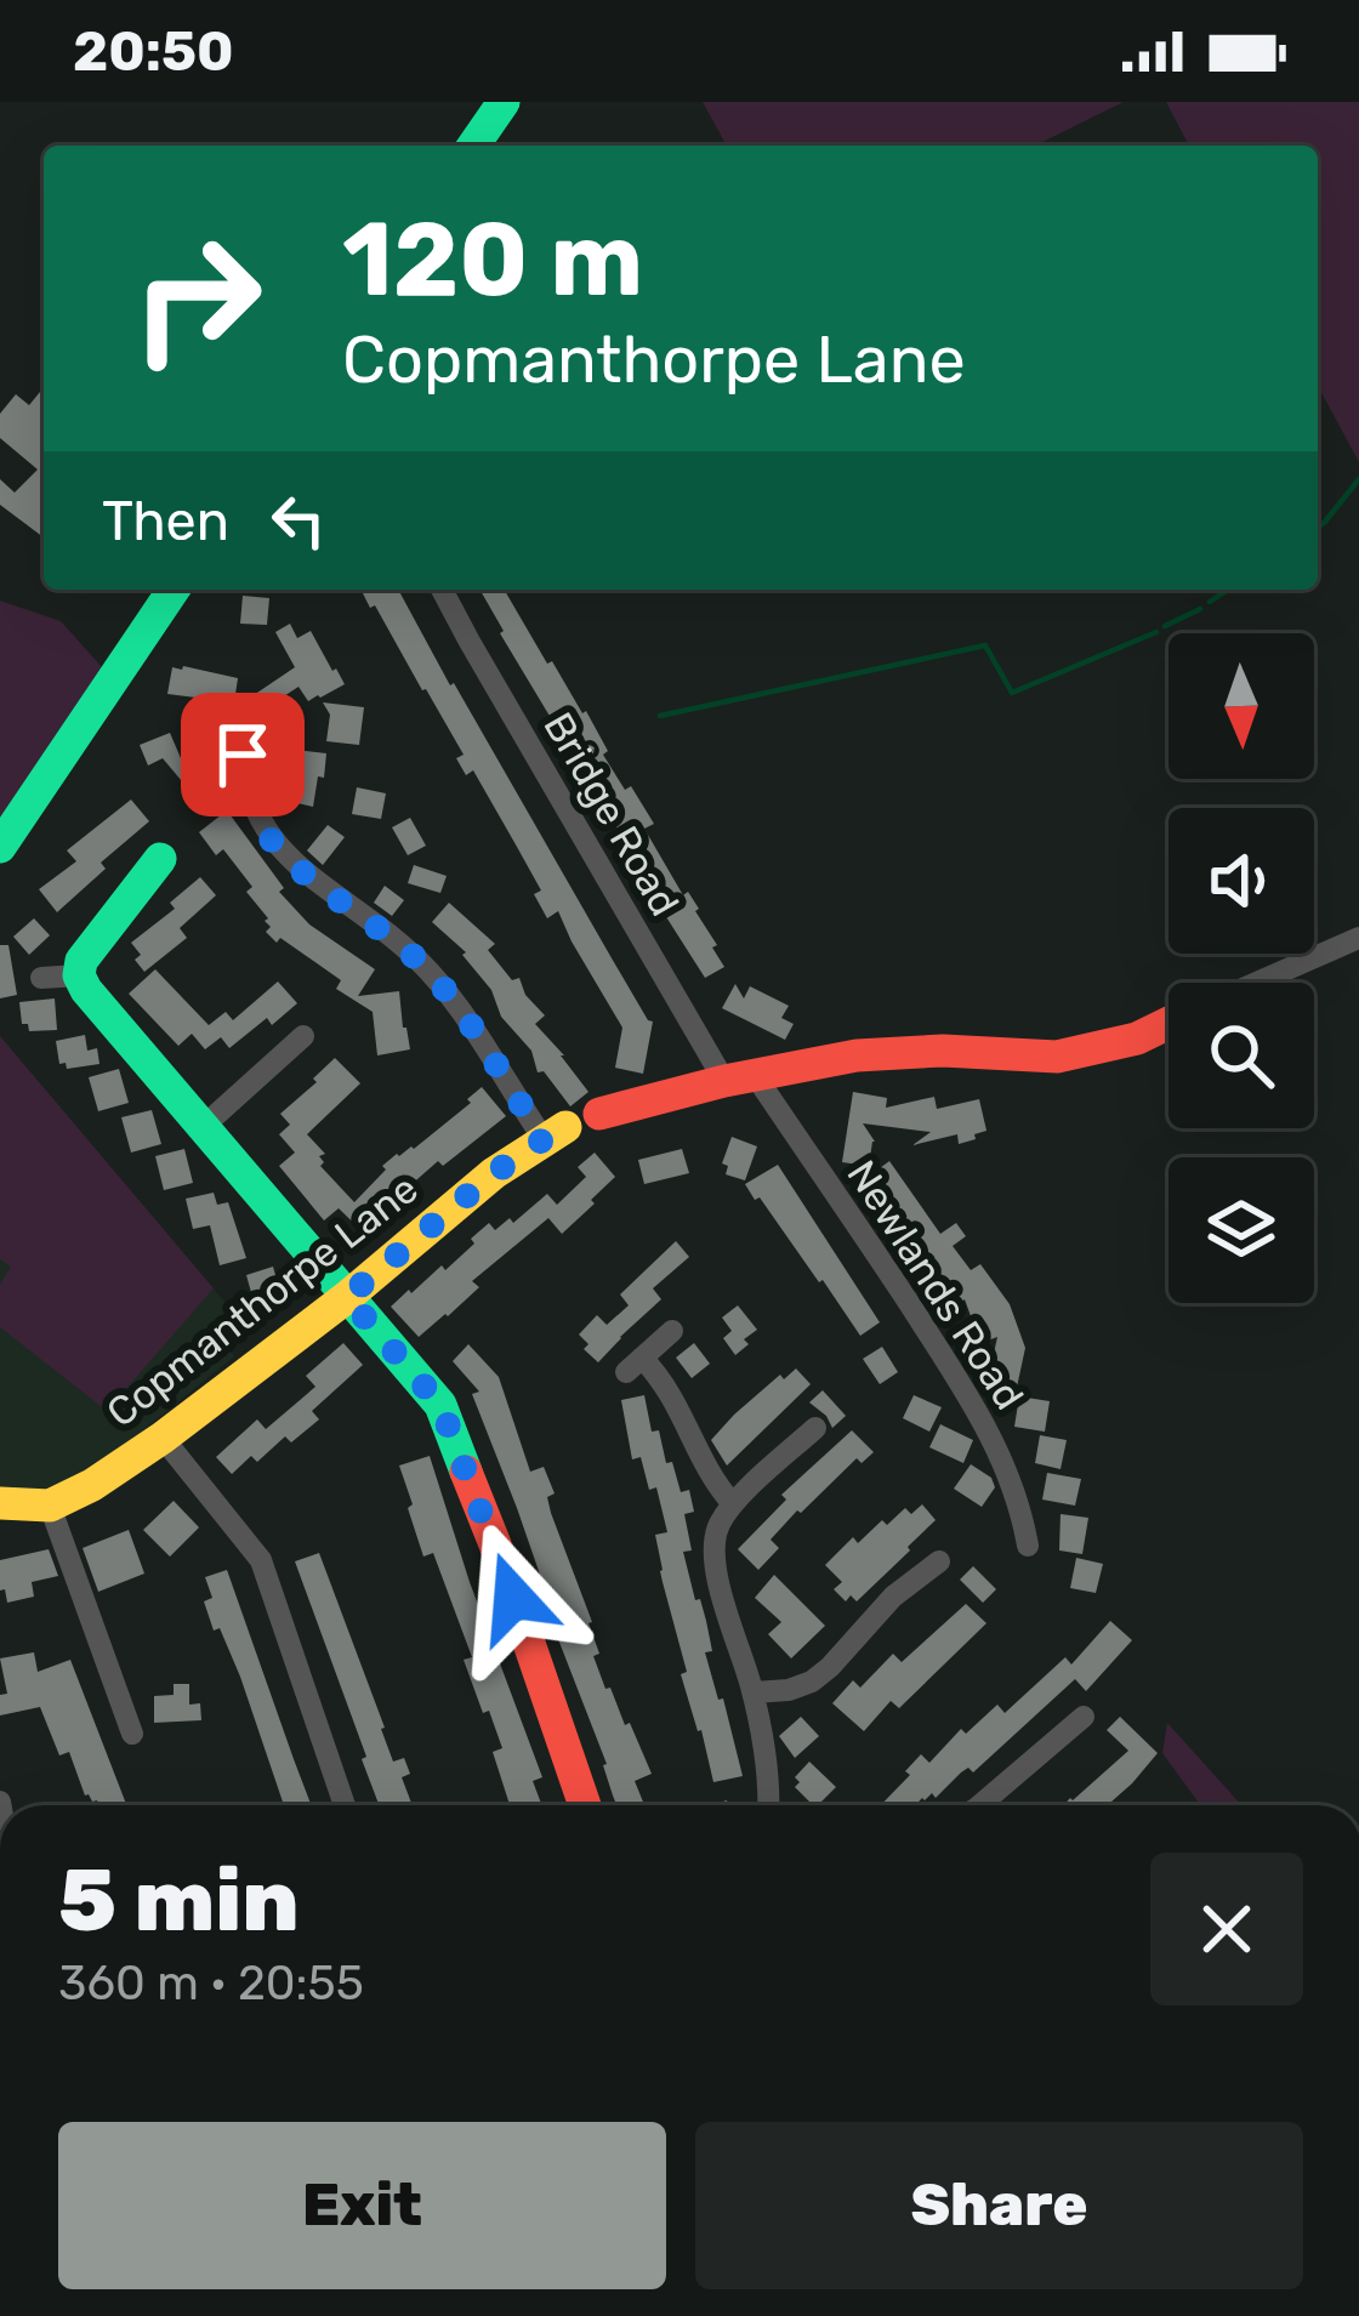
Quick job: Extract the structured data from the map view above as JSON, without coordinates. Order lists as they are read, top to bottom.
{
  "streets": {
    "street": ["Bridge Road", "Newlands Road", "Copmanthorpe Lane"]
  },
  "crossings": [
    ["Bridge Road", "Newlands Road"]
  ],
  "north": "bottom",
  "page": {
    "status": "20:50",
    "turn": ["120 m", "Copmanthorpe Lane"],
    "then": "Then",
    "heading": ["5 min", "360 m · 20:55"],
    "buttons": ["Exit", "Share"]
  }
}
